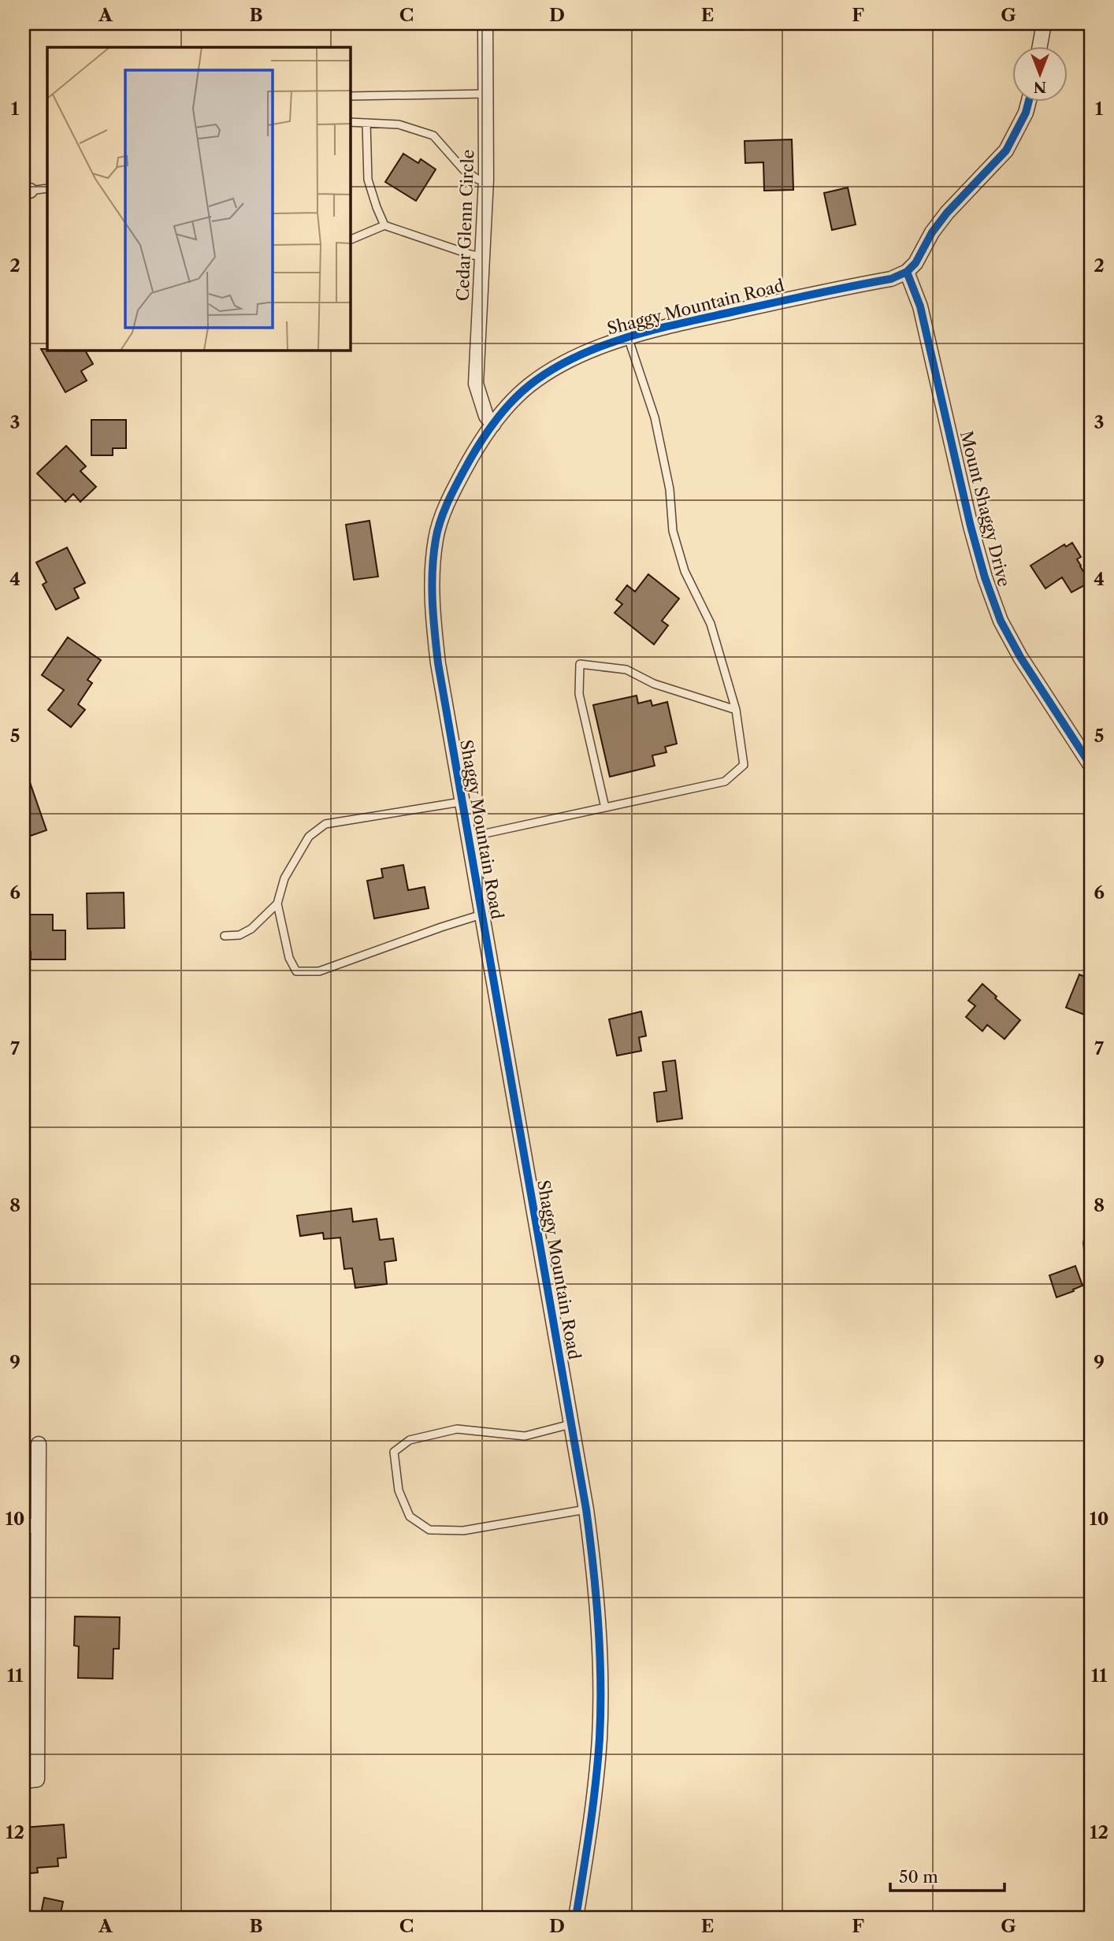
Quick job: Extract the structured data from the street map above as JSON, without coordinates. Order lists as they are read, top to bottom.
{
  "streets": {
    "street": ["Cedar Glenn Circle", "Shaggy Mountain Road", "Mount Shaggy Drive"]
  },
  "crossings": [
    ["Cedar Glenn Circle", "Shaggy Mountain Road"],
    ["Shaggy Mountain Road", "Mount Shaggy Drive"]
  ],
  "scale_bar": "50 m",
  "north": "bottom",
  "grid": {
    "columns": [
      "A",
      "B",
      "C",
      "D",
      "E",
      "F",
      "G"
    ],
    "rows": [
      "1",
      "2",
      "3",
      "4",
      "5",
      "6",
      "7",
      "8",
      "9",
      "10",
      "11",
      "12"
    ]
  }
}
